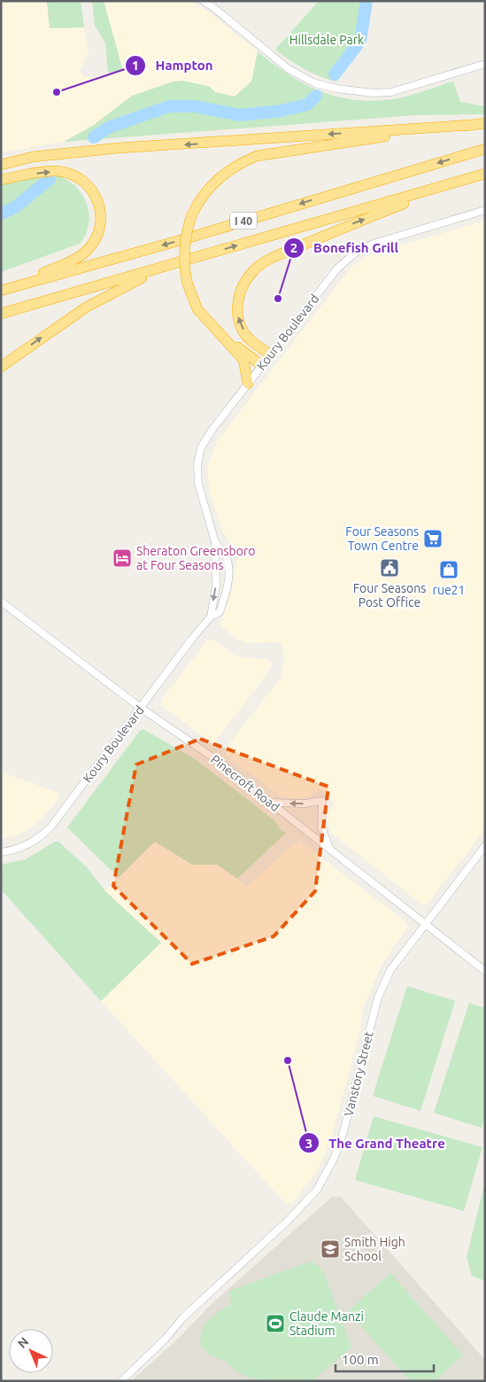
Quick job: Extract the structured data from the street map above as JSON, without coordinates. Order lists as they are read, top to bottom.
{
  "streets": {
    "highway": ["I 40"],
    "street": ["Koury Boulevard", "Pinecroft Road", "Vanstory Street"]
  },
  "crossings": [
    ["Koury Boulevard", "Pinecroft Road"],
    ["Pinecroft Road", "Vanstory Street"]
  ],
  "parks": ["Hillsdale Park"],
  "places": {
    "other": ["Hampton", "Bonefish Grill", "The Grand Theatre"],
    "supermarket": ["Four Seasons Town Centre"],
    "hotel": ["Sheraton Greensboro at Four Seasons"],
    "public building": ["Four Seasons Post Office"],
    "shop": ["rue21"],
    "school or university": ["Smith High School"],
    "sports": ["Claude Manzi Stadium"]
  },
  "scale_bar": "100 m",
  "north": "top left"
}
